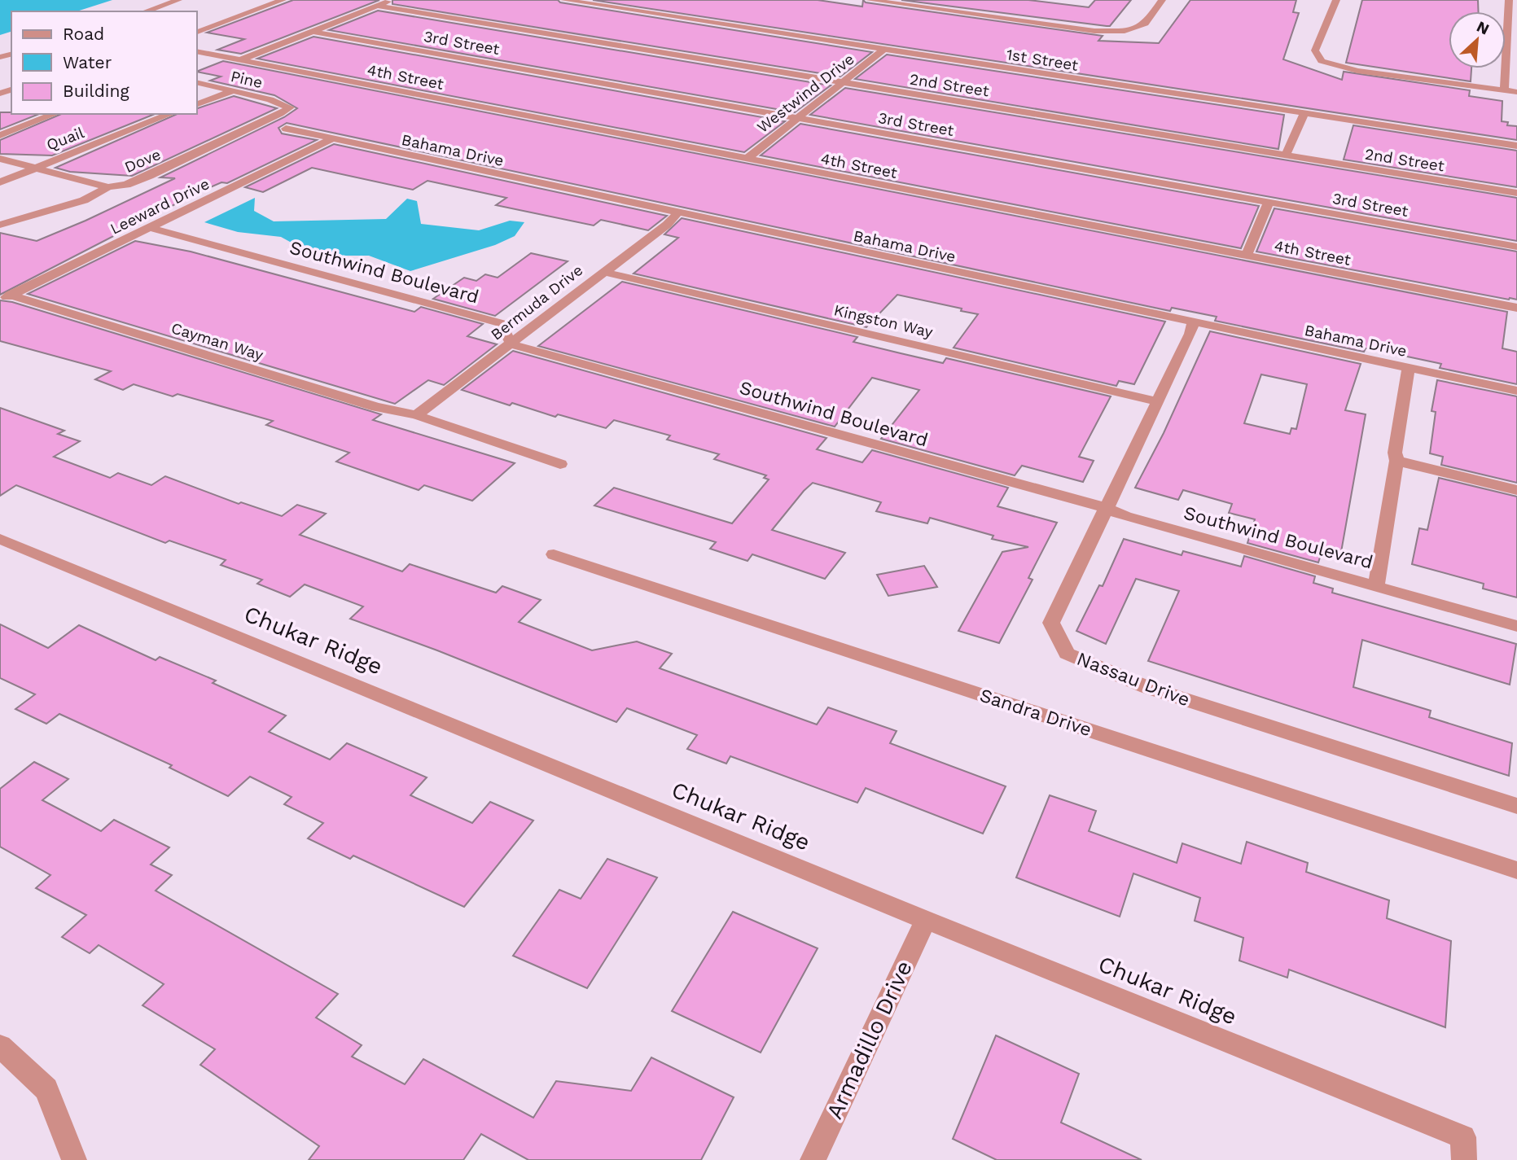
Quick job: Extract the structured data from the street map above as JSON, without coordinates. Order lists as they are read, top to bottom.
{
  "streets": {
    "street": [
      "3rd Street",
      "1st Street",
      "4th Street",
      "Pine",
      "2nd Street",
      "Westwind Drive",
      "Quail",
      "Bahama Drive",
      "Dove",
      "Leeward Drive",
      "Southwind Boulevard",
      "Bermuda Drive",
      "Kingston Way",
      "Cayman Way",
      "Chukar Ridge",
      "Nassau Drive",
      "Sandra Drive",
      "Armadillo Drive"
    ]
  },
  "crossings": [
    ["3rd Street", "Westwind Drive"],
    ["1st Street", "Westwind Drive"],
    ["4th Street", "Westwind Drive"],
    ["Pine", "Dove"],
    ["2nd Street", "Westwind Drive"],
    ["Bahama Drive", "Leeward Drive"],
    ["Bahama Drive", "Bermuda Drive"],
    ["Bahama Drive", "Nassau Drive"],
    ["Leeward Drive", "Southwind Boulevard"],
    ["Leeward Drive", "Cayman Way"],
    ["Southwind Boulevard", "Bermuda Drive"],
    ["Southwind Boulevard", "Nassau Drive"],
    ["Bermuda Drive", "Kingston Way"],
    ["Bermuda Drive", "Cayman Way"],
    ["Kingston Way", "Nassau Drive"],
    ["Chukar Ridge", "Armadillo Drive"]
  ],
  "legend": ["Road", "Water", "Building"],
  "north": "top right"
}
